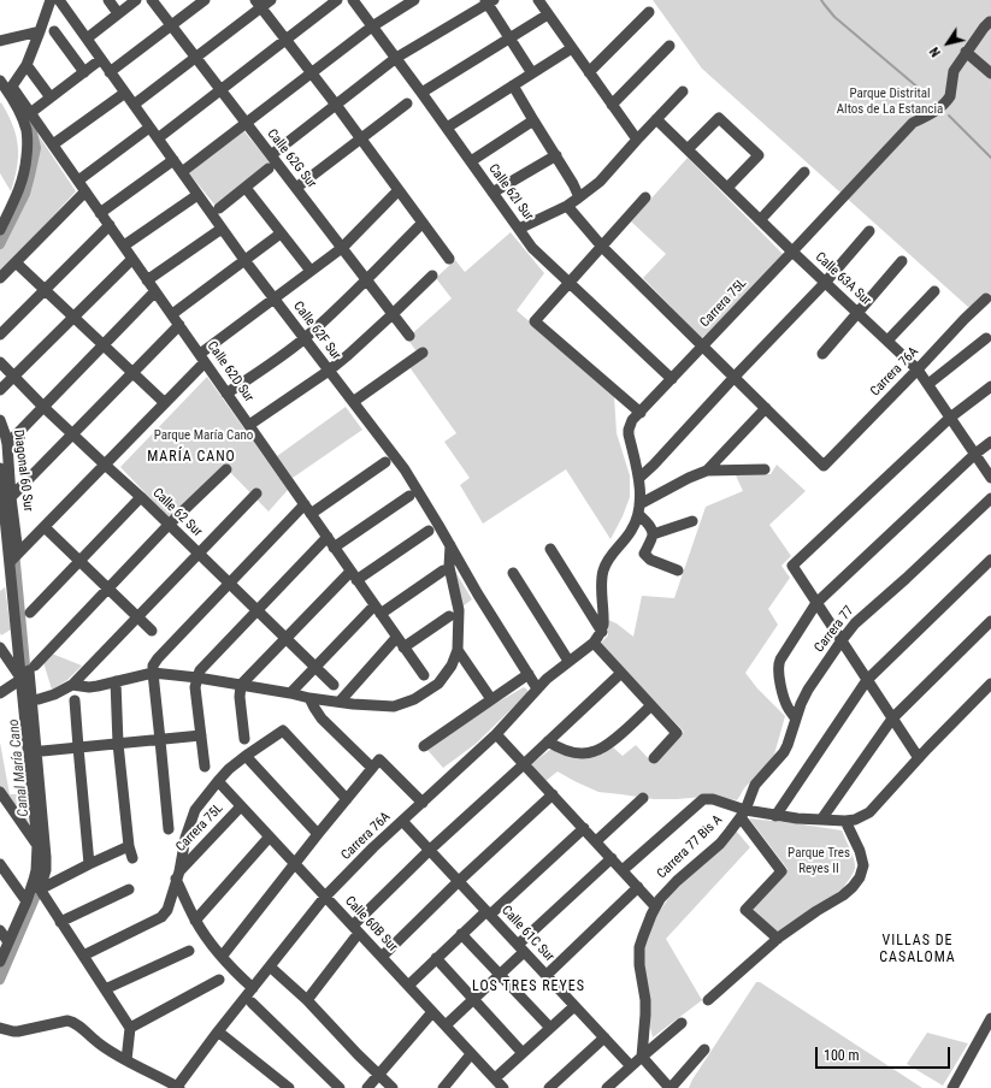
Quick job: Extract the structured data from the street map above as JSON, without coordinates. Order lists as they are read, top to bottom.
{
  "streets": {
    "street": [
      "Calle 62G Sur",
      "Calle 62I Sur",
      "Calle 63A Sur",
      "Carrera 75L",
      "Calle 62F Sur",
      "Calle 62D Sur",
      "Carrera 76A",
      "Diagonal 60 Sur",
      "Calle 62 Sur",
      "Carrera 77",
      "Carrera 77 Bis A",
      "Calle 60B Sur",
      "Calle 61C Sur"
    ]
  },
  "crossings": [
    ["Calle 62I Sur", "Carrera 75L"],
    ["Calle 63A Sur", "Carrera 75L"],
    ["Calle 63A Sur", "Carrera 76A"],
    ["Carrera 75L", "Calle 60B Sur"],
    ["Calle 62F Sur", "Carrera 76A"],
    ["Carrera 76A", "Calle 60B Sur"],
    ["Carrera 76A", "Calle 61C Sur"],
    ["Carrera 77", "Carrera 77 Bis A"]
  ],
  "districts": ["MARÍA CANO", "VILLAS DE CASALOMA", "LOS TRES REYES"],
  "water": ["Canal María Cano"],
  "parks": ["Parque Distrital Altos de La Estancia", "Parque María Cano", "Parque Tres Reyes II"],
  "scale_bar": "100 m",
  "north": "bottom left"
}
